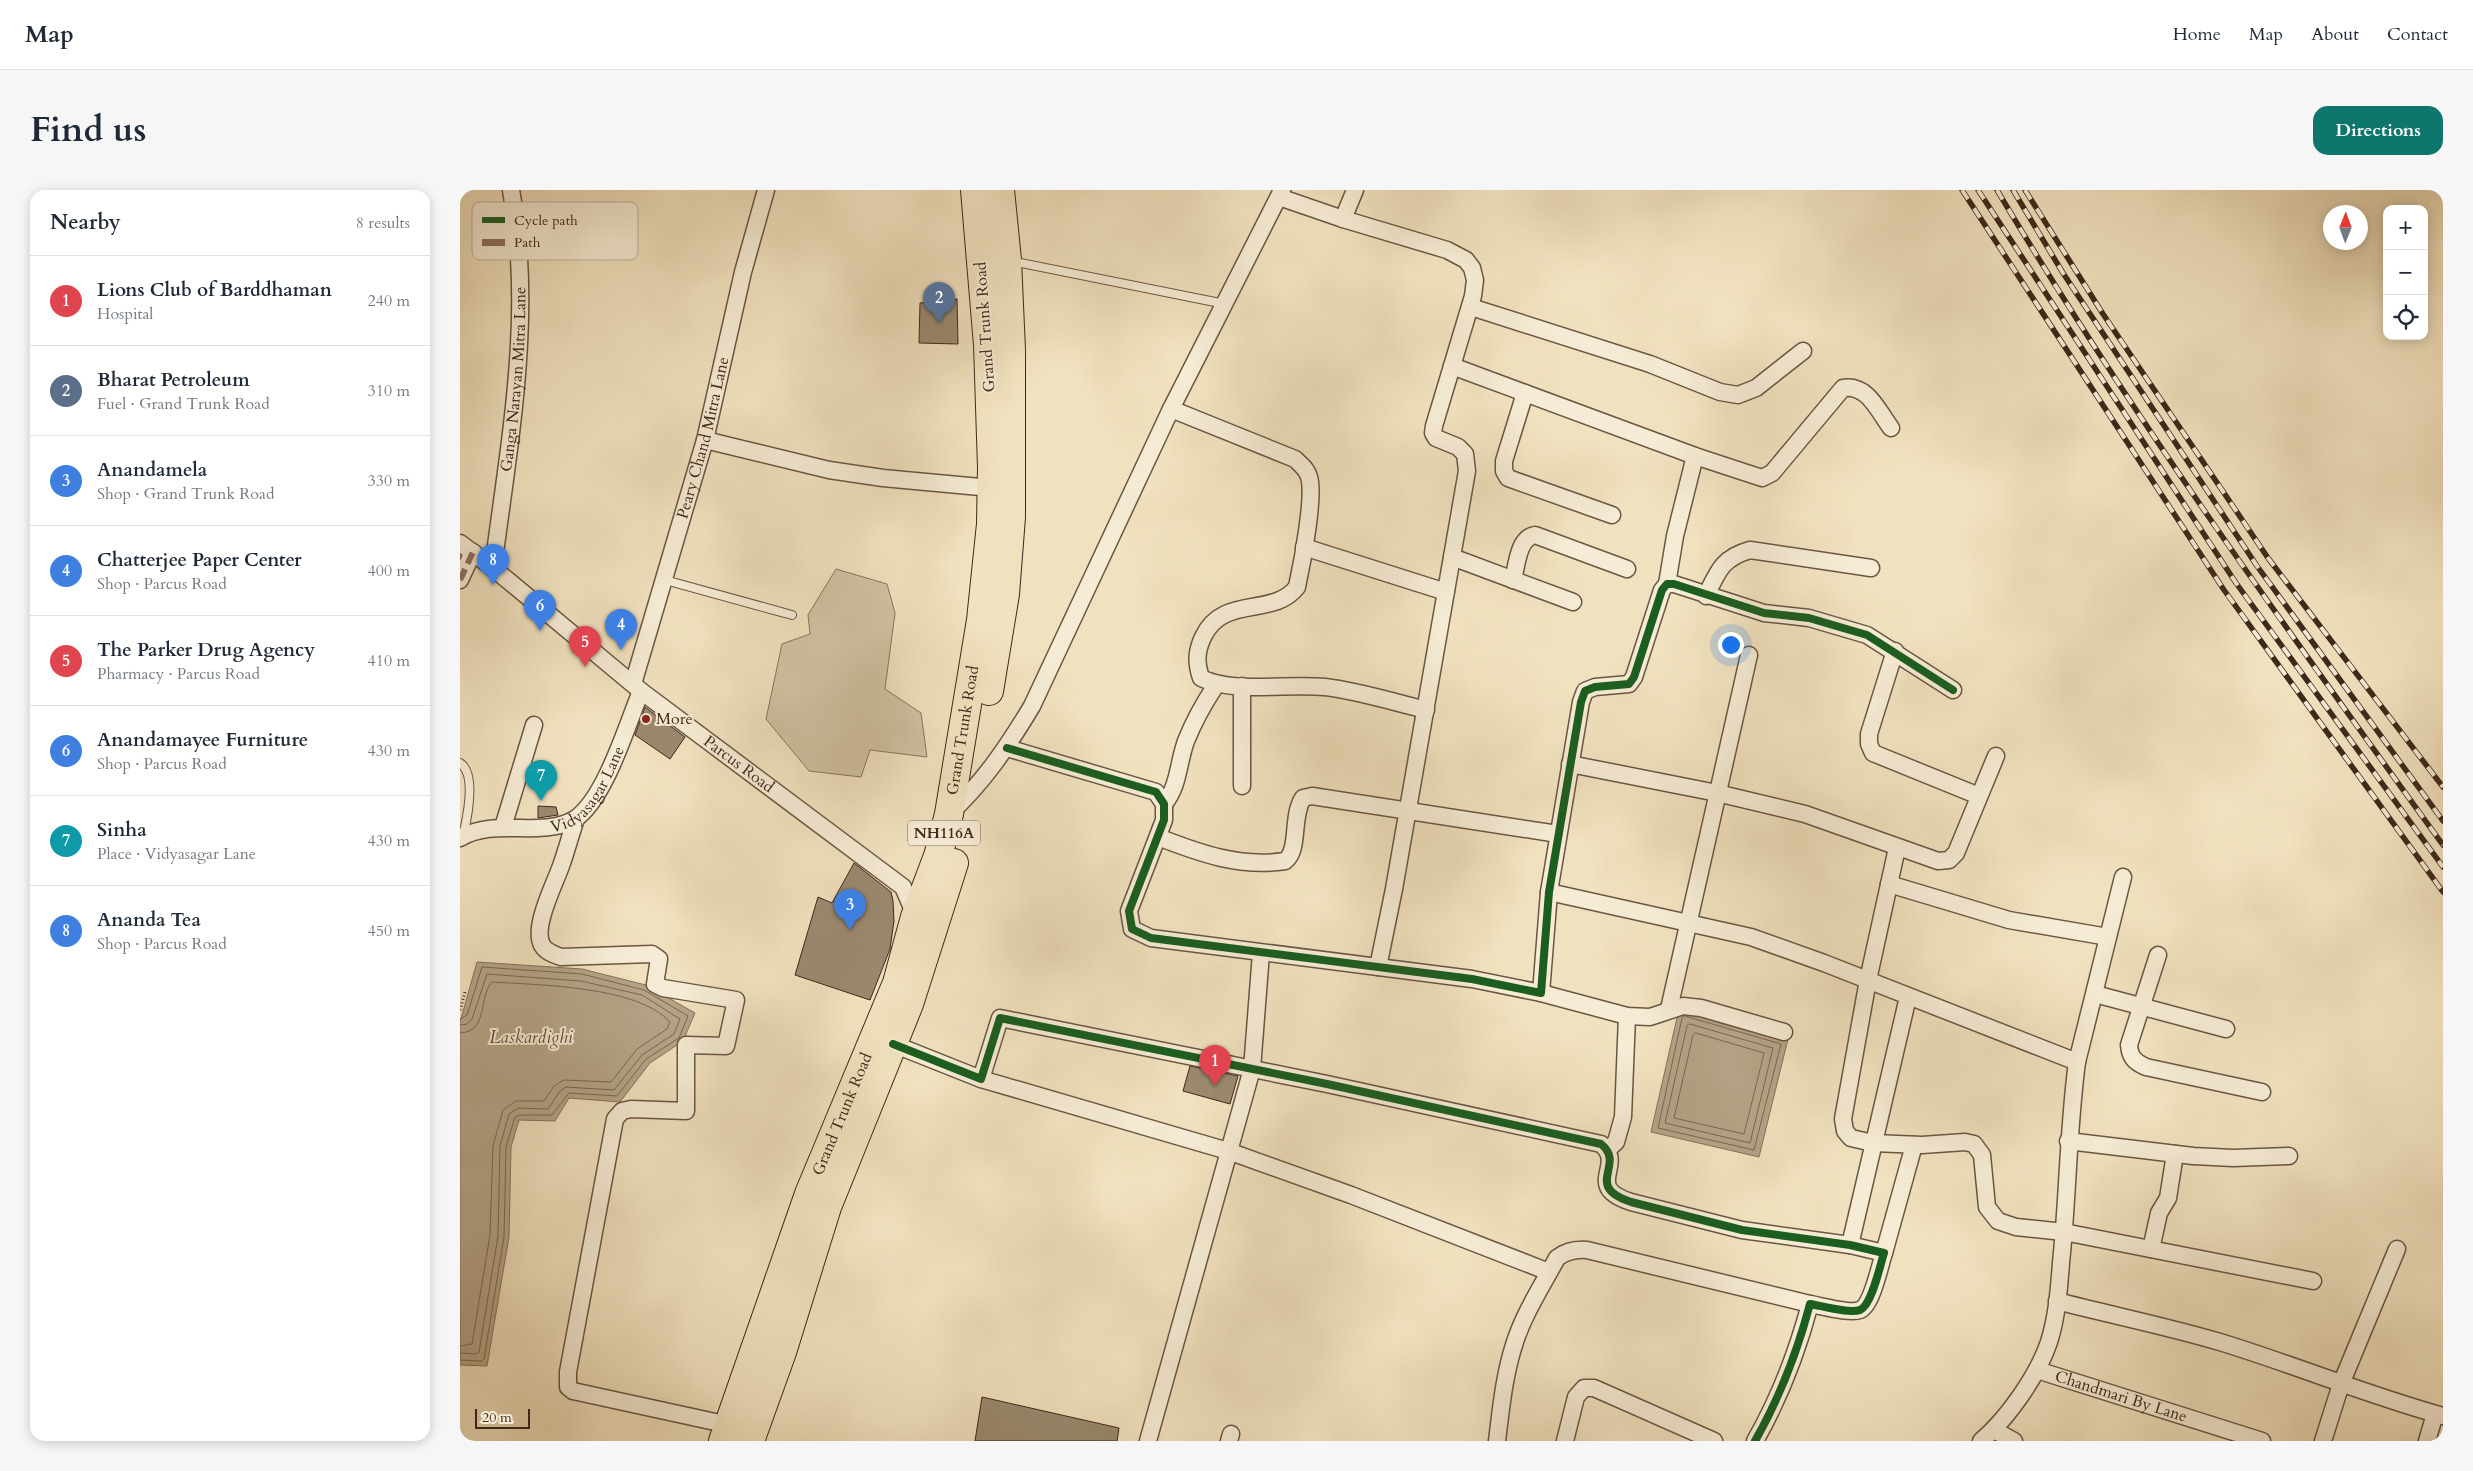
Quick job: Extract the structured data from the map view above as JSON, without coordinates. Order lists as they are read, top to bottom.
{
  "streets": {
    "highway": ["Grand Trunk Road", "NH116A"],
    "street": [
      "Ganga Narayan Mitra Lane",
      "Peary Chand Mitra Lane",
      "Parcus Road",
      "Vidyasagar Lane",
      "Chandmari By Lane"
    ]
  },
  "crossings": [
    ["Grand Trunk Road", "Parcus Road"],
    ["Ganga Narayan Mitra Lane", "Parcus Road"],
    ["Peary Chand Mitra Lane", "Parcus Road"],
    ["Peary Chand Mitra Lane", "Vidyasagar Lane"],
    ["Parcus Road", "Vidyasagar Lane"]
  ],
  "water": ["Laskardighi"],
  "places": ["More"],
  "legend": ["Cycle path", "Path"],
  "scale_bar": "20 m",
  "north": "top",
  "page": {
    "header": "Map",
    "nav": [
      "Home",
      "Map",
      "About",
      "Contact"
    ],
    "title": "Find us",
    "buttons": "Directions",
    "heading": ["Nearby", "8 results"],
    "map_buttons": ["+", "−"],
    "list": [
      {
        "mark": "1",
        "name": "Lions Club of Barddhaman",
        "note": "Hospital",
        "value": "240 m"
      },
      {
        "mark": "2",
        "name": "Bharat Petroleum",
        "note": "Fuel · Grand Trunk Road",
        "value": "310 m"
      },
      {
        "mark": "3",
        "name": "Anandamela",
        "note": "Shop · Grand Trunk Road",
        "value": "330 m"
      },
      {
        "mark": "4",
        "name": "Chatterjee Paper Center",
        "note": "Shop · Parcus Road",
        "value": "400 m"
      },
      {
        "mark": "5",
        "name": "The Parker Drug Agency",
        "note": "Pharmacy · Parcus Road",
        "value": "410 m"
      },
      {
        "mark": "6",
        "name": "Anandamayee Furniture",
        "note": "Shop · Parcus Road",
        "value": "430 m"
      },
      {
        "mark": "7",
        "name": "Sinha",
        "note": "Place · Vidyasagar Lane",
        "value": "430 m"
      },
      {
        "mark": "8",
        "name": "Ananda Tea",
        "note": "Shop · Parcus Road",
        "value": "450 m"
      }
    ],
    "pins": [
      "2",
      "8",
      "6",
      "4",
      "5",
      "7",
      "3",
      "1"
    ],
    "scale": "20 m"
  }
}
